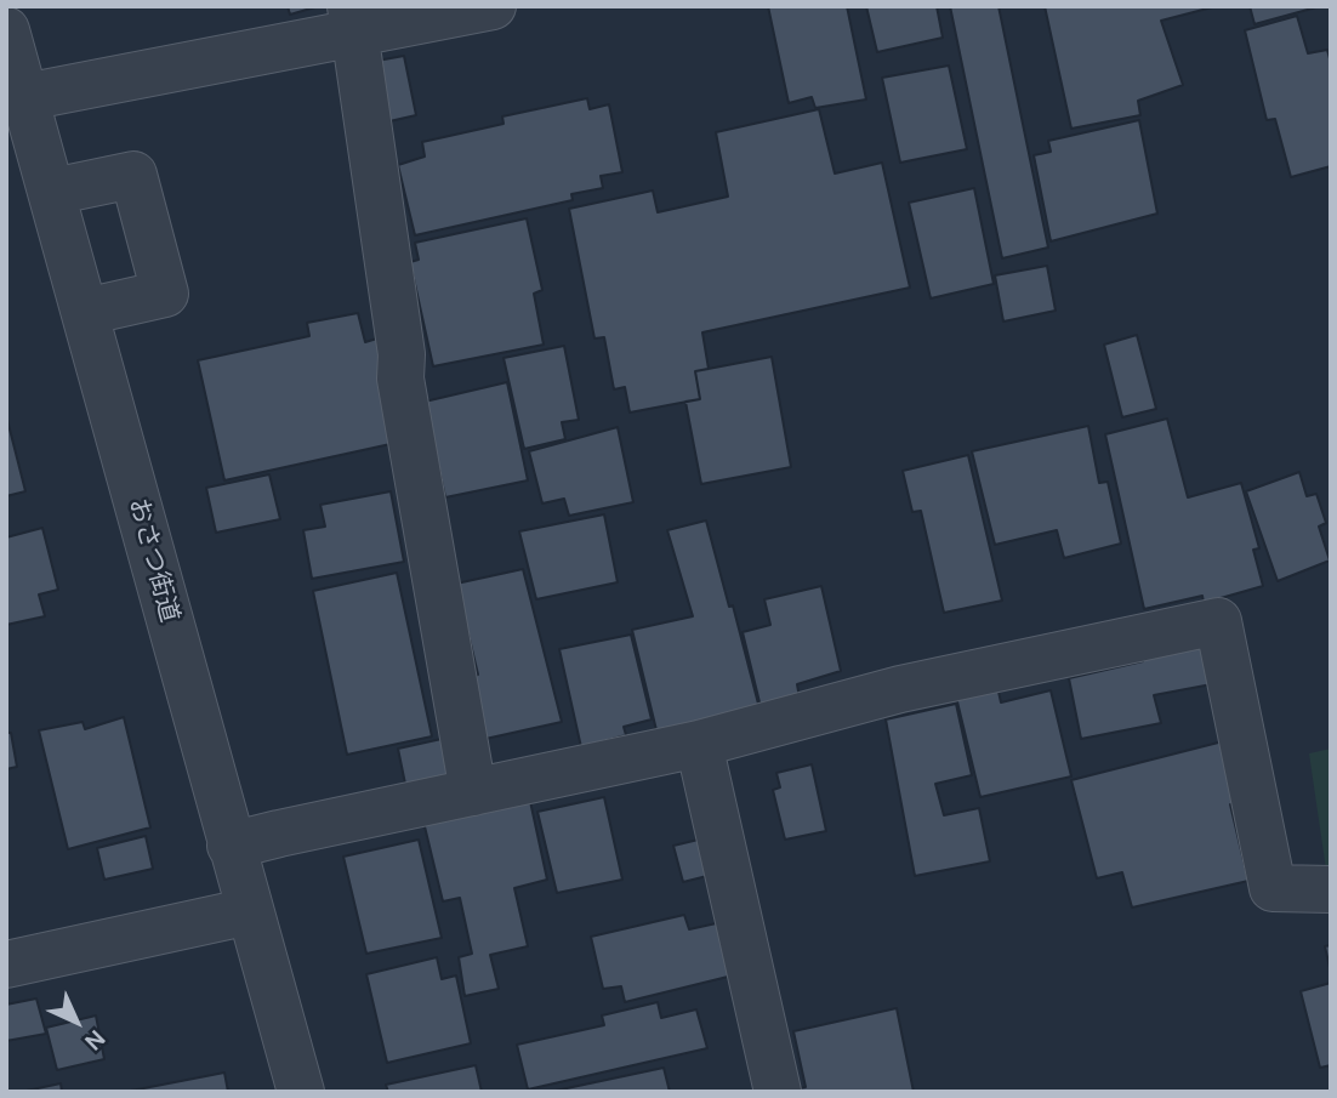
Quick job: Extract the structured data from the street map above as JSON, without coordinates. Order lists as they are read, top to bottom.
{
  "streets": {
    "street": ["おさつ街道"]
  },
  "north": "bottom right"
}
